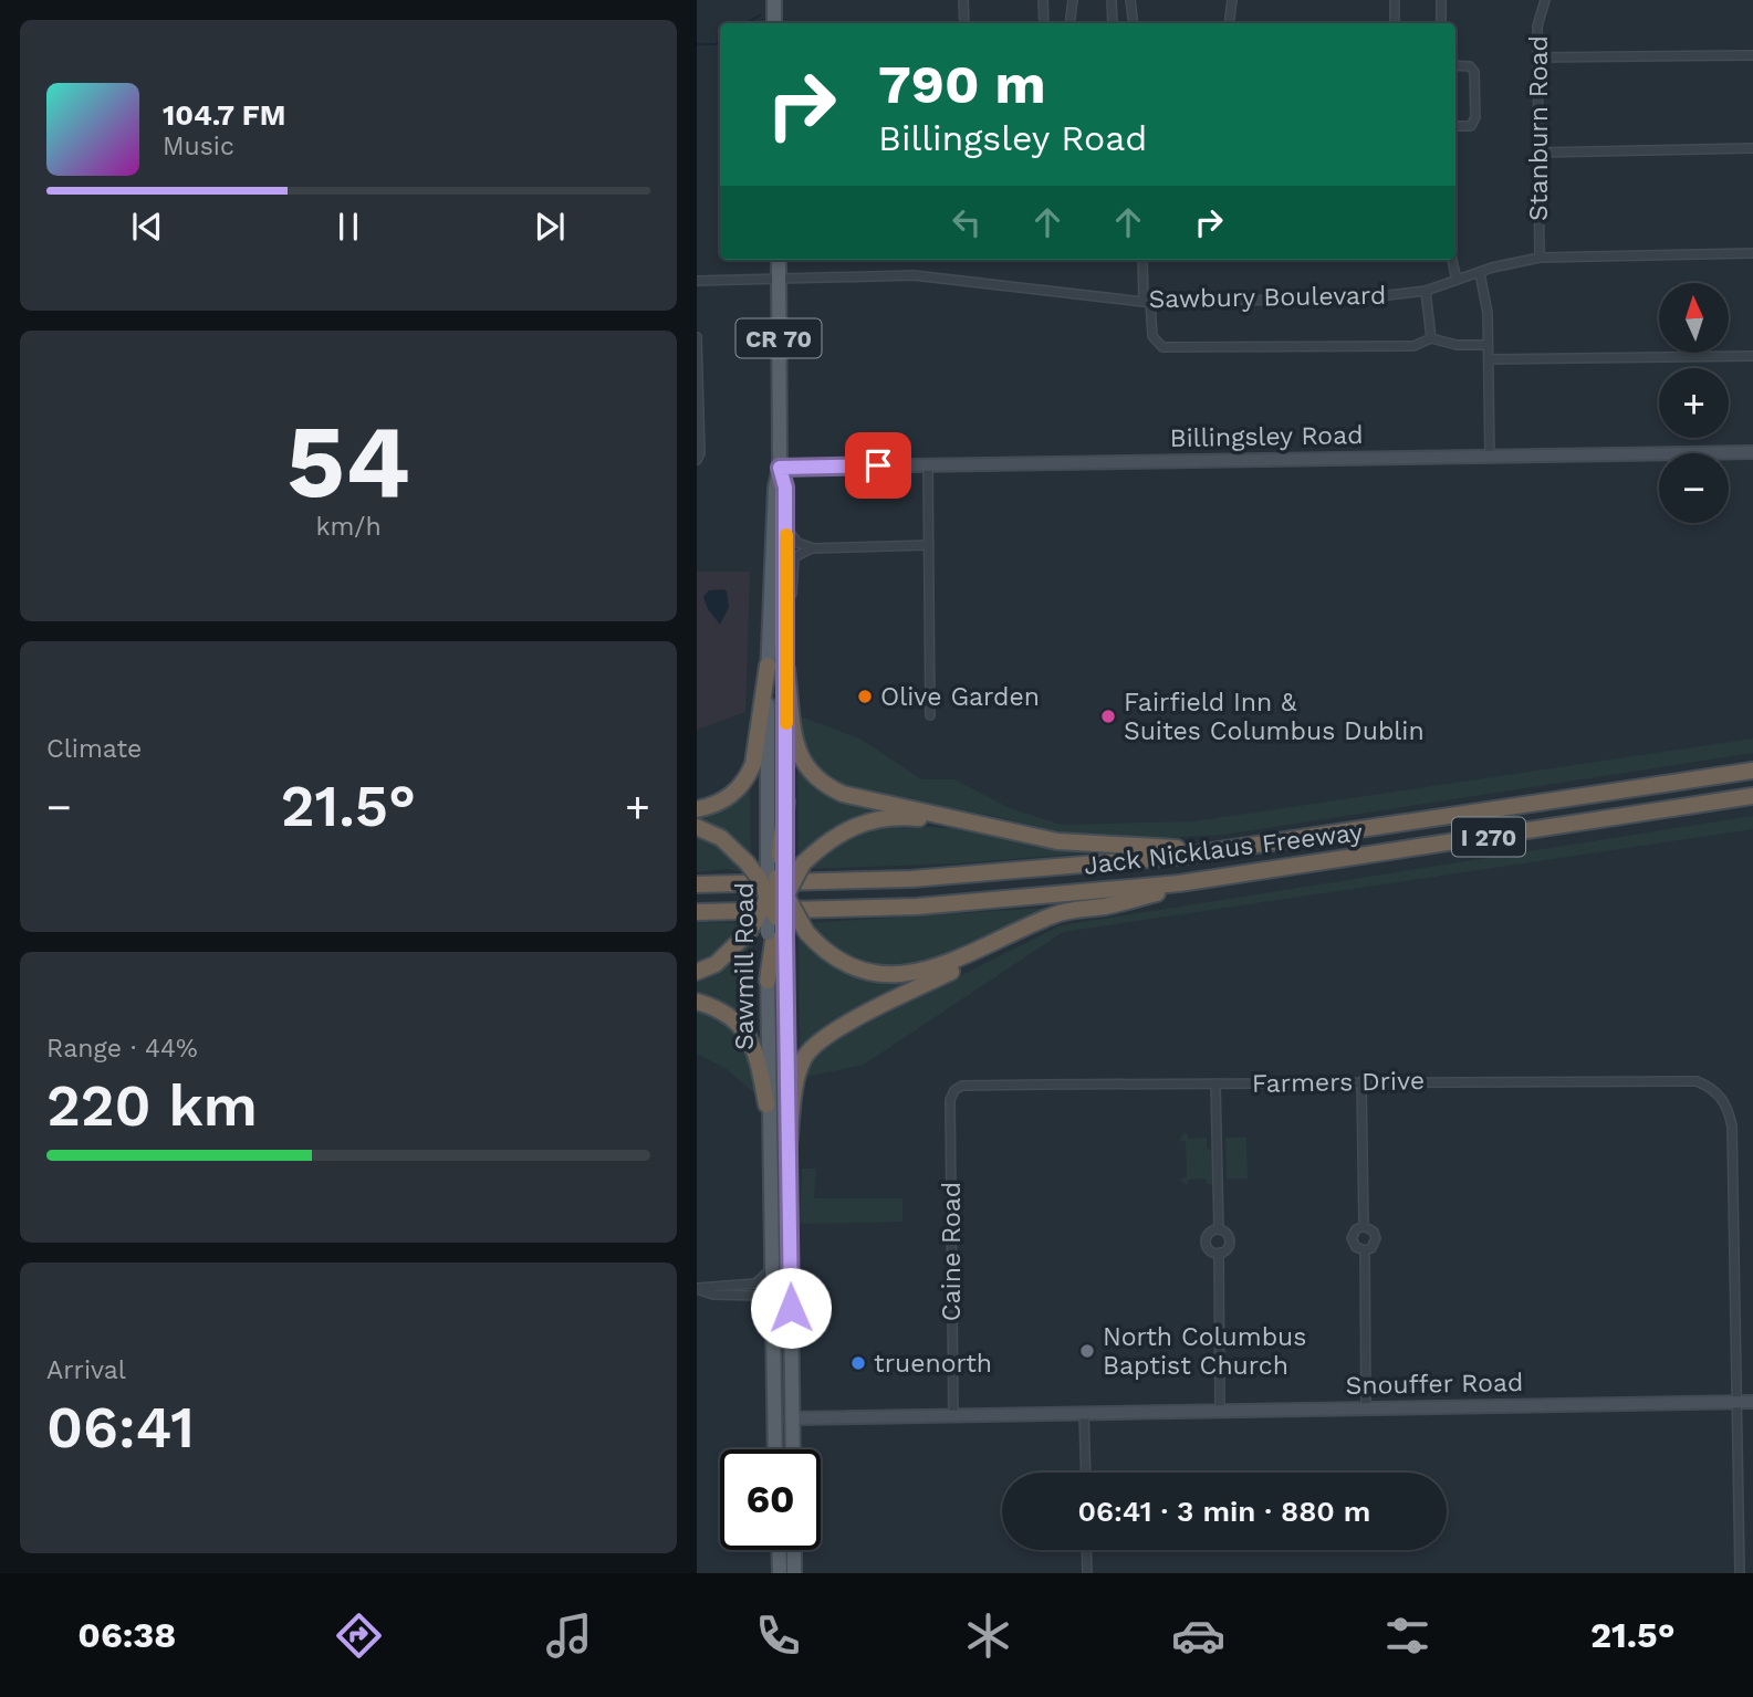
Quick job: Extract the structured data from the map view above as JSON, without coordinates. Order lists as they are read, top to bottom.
{
  "streets": {
    "highway": ["I 270", "Jack Nicklaus Freeway"],
    "main road": ["CR 70", "Sawmill Road"],
    "street": [
      "Stanburn Road",
      "Sawbury Boulevard",
      "Billingsley Road",
      "Farmers Drive",
      "Caine Road",
      "Snouffer Road"
    ]
  },
  "crossings": [
    ["Stanburn Road", "Sawbury Boulevard"],
    ["Sawbury Boulevard", "Sawmill Road"],
    ["Billingsley Road", "Sawmill Road"],
    ["Sawmill Road", "Snouffer Road"],
    ["Farmers Drive", "Caine Road"],
    ["Farmers Drive", "Snouffer Road"],
    ["Caine Road", "Snouffer Road"]
  ],
  "places": [
    "Olive Garden",
    "Fairfield Inn & Suites Columbus Dublin",
    "North Columbus Baptist Church",
    "truenorth"
  ],
  "north": "top",
  "page": {
    "turn": ["790 m", "Billingsley Road"],
    "song": ["104.7 FM", "Music"],
    "map_buttons": ["+", "−"],
    "tile": [
      ["54", "km/h"],
      "Climate",
      ["Range · 44%", "220 km"],
      ["Arrival", "06:41"]
    ],
    "heat": ["−", "21.5°", "+"],
    "limit": "60",
    "trip": "06:41 · 3 min · 880 m",
    "tabs": ["06:38", "21.5°"]
  }
}
